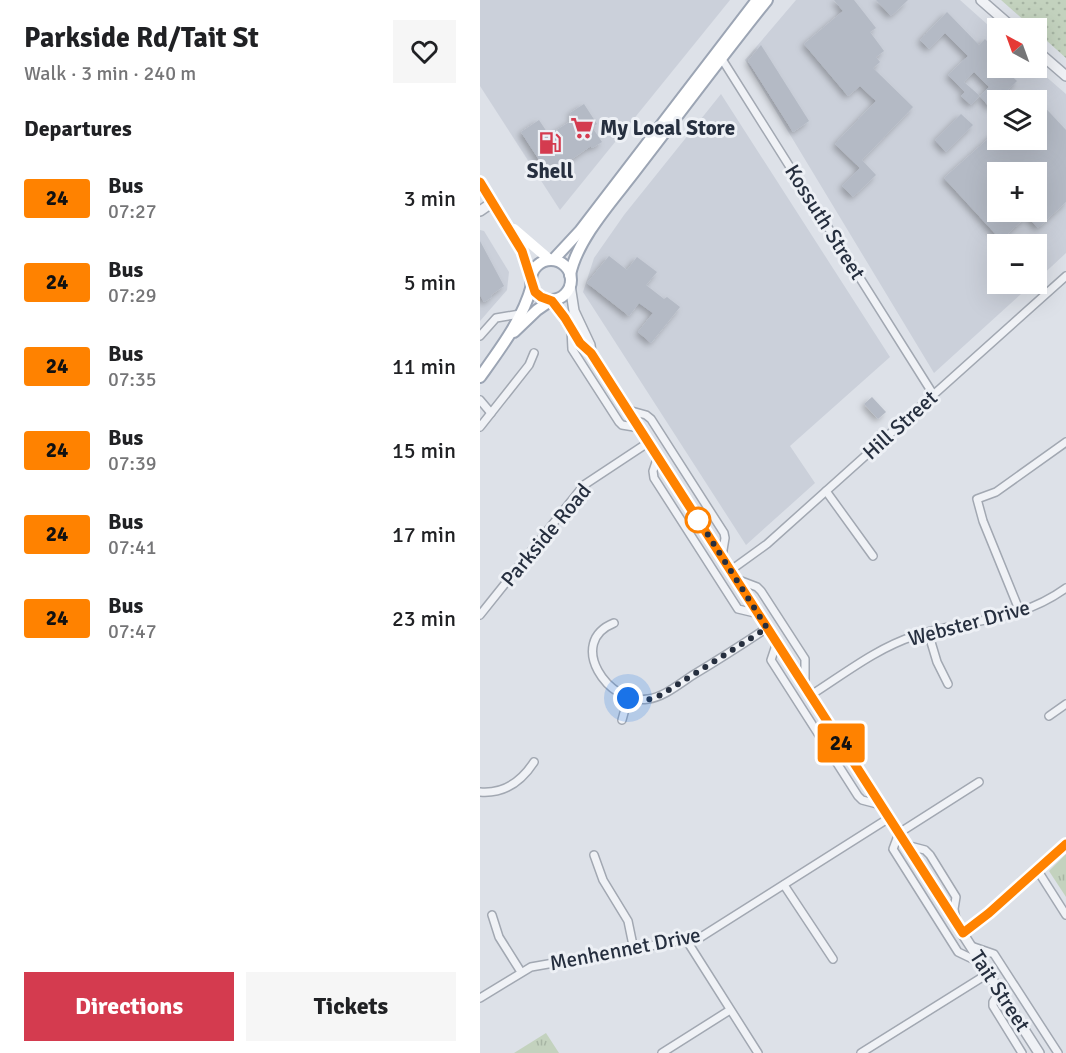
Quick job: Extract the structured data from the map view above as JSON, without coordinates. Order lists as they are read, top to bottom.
{
  "streets": {
    "street": [
      "Kossuth Street",
      "Hill Street",
      "Parkside Road",
      "Webster Drive",
      "Menhennet Drive",
      "Tait Street"
    ]
  },
  "crossings": [
    ["Kossuth Street", "Hill Street"],
    ["Hill Street", "Tait Street"],
    ["Parkside Road", "Tait Street"],
    ["Webster Drive", "Tait Street"],
    ["Menhennet Drive", "Tait Street"]
  ],
  "places": {
    "supermarket": ["My Local Store"],
    "fuel station": ["Shell"]
  },
  "lines": ["bus line 24"],
  "north": "top left",
  "page": {
    "heading": [
      ["Parkside Rd/Tait St", "Walk · 3 min · 240 m"],
      "Departures"
    ],
    "on_map": "24",
    "map_buttons": ["+", "−"],
    "list": [
      {
        "mark": "24",
        "name": "Bus",
        "note": "07:27",
        "value": "3 min"
      },
      {
        "mark": "24",
        "name": "Bus",
        "note": "07:29",
        "value": "5 min"
      },
      {
        "mark": "24",
        "name": "Bus",
        "note": "07:35",
        "value": "11 min"
      },
      {
        "mark": "24",
        "name": "Bus",
        "note": "07:39",
        "value": "15 min"
      },
      {
        "mark": "24",
        "name": "Bus",
        "note": "07:41",
        "value": "17 min"
      },
      {
        "mark": "24",
        "name": "Bus",
        "note": "07:47",
        "value": "23 min"
      }
    ],
    "buttons": ["Directions", "Tickets"]
  }
}
